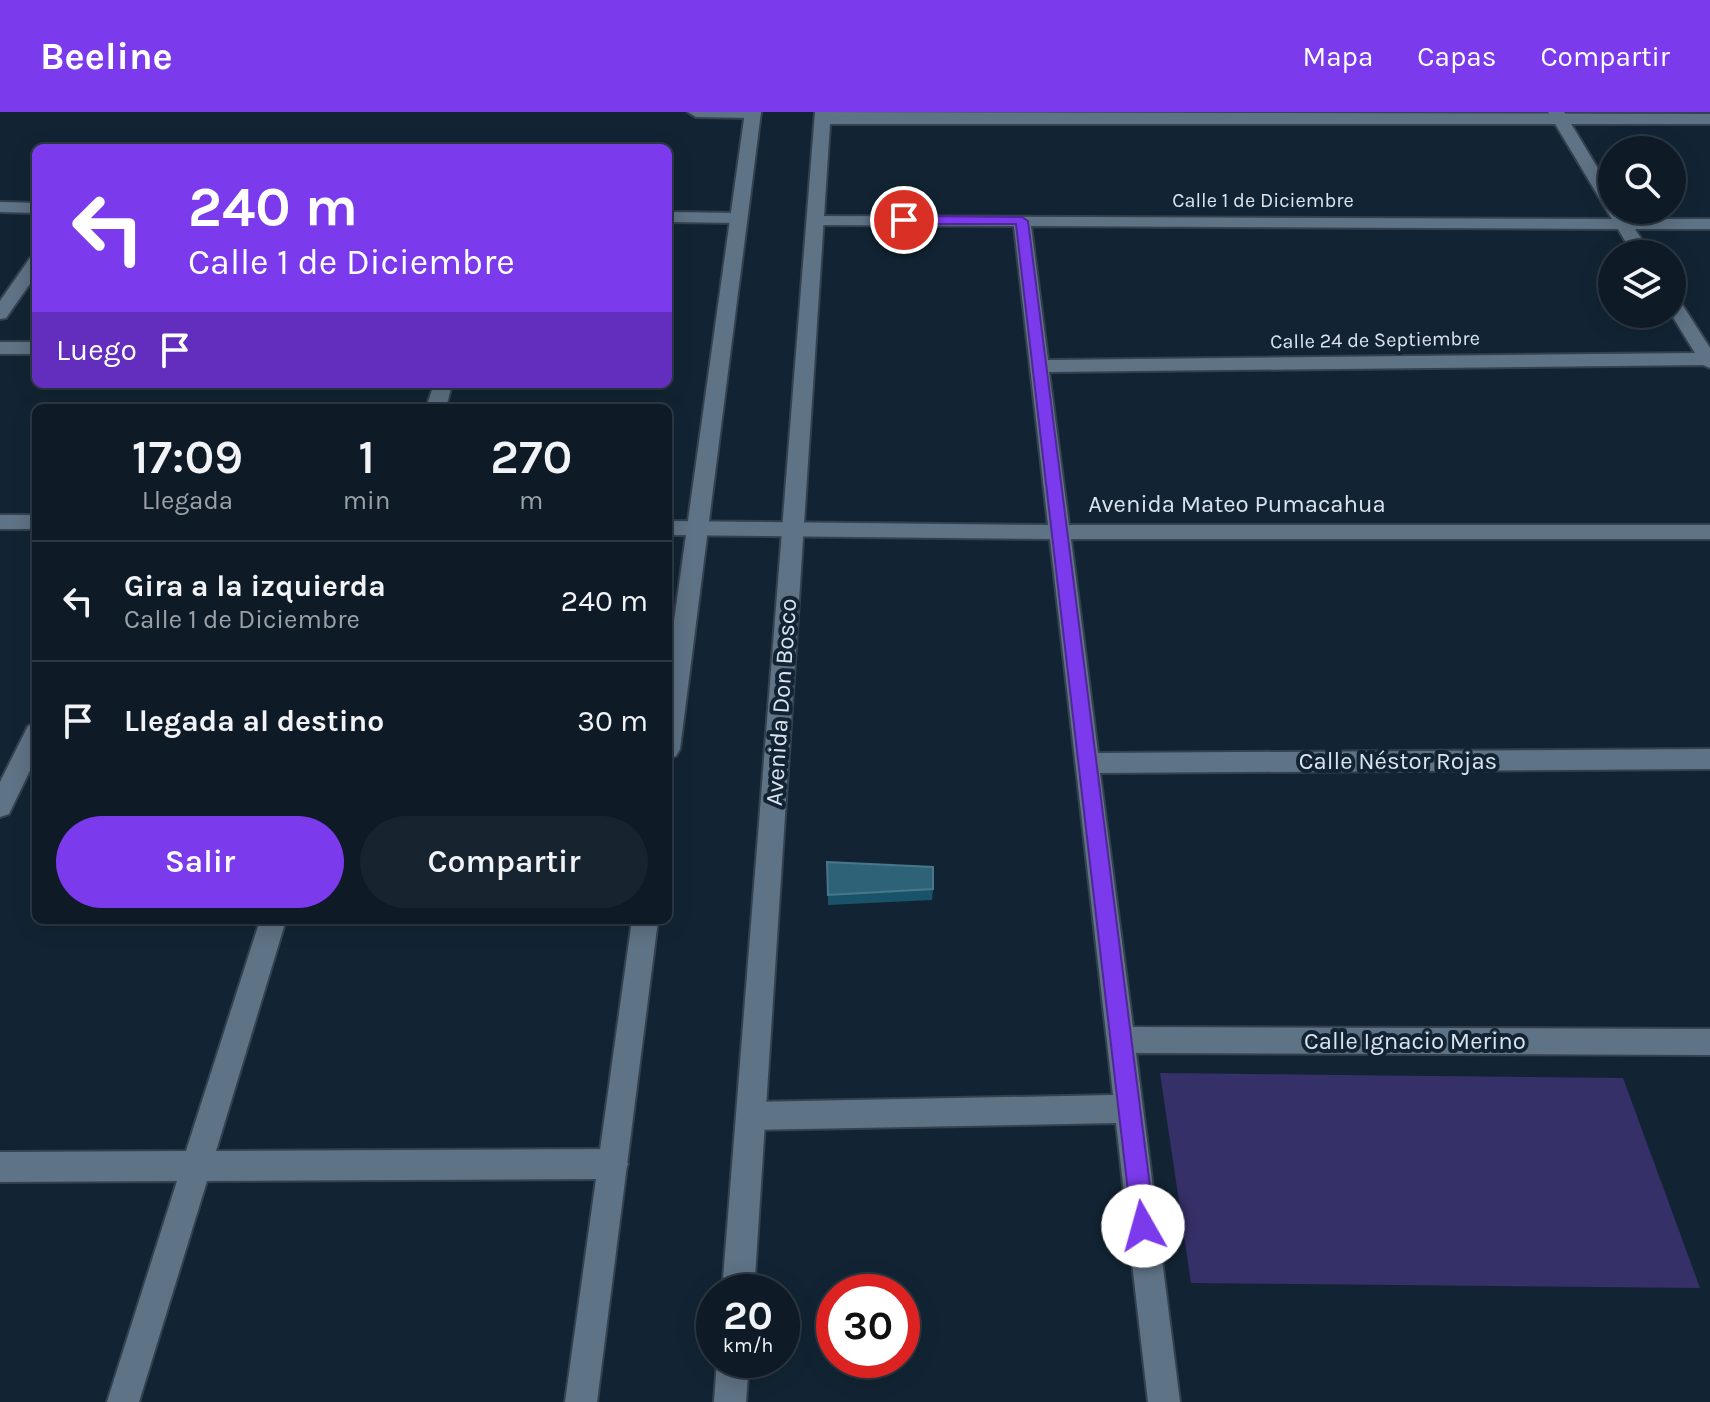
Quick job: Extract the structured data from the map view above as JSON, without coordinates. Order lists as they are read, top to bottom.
{
  "streets": {
    "street": [
      "Calle 1 de Diciembre",
      "Calle 24 de Septiembre",
      "Avenida Mateo Pumacahua",
      "Avenida Don Bosco",
      "Calle Néstor Rojas",
      "Calle Ignacio Merino"
    ]
  },
  "crossings": [
    ["Calle 1 de Diciembre", "Avenida Don Bosco"],
    ["Avenida Mateo Pumacahua", "Avenida Don Bosco"]
  ],
  "page": {
    "header": "Beeline",
    "nav": ["Mapa", "Capas", "Compartir"],
    "turn": ["240 m", "Calle 1 de Diciembre"],
    "then": "Luego",
    "eta": [
      "17:09",
      "Llegada",
      "1",
      "min",
      "270",
      "m"
    ],
    "list": [
      {
        "name": "Gira a la izquierda",
        "note": "Calle 1 de Diciembre",
        "value": "240 m"
      },
      {
        "name": "Llegada al destino",
        "value": "30 m"
      }
    ],
    "buttons": ["Salir", "Compartir"],
    "speed": "20 km/h",
    "limit": "30"
  }
}
